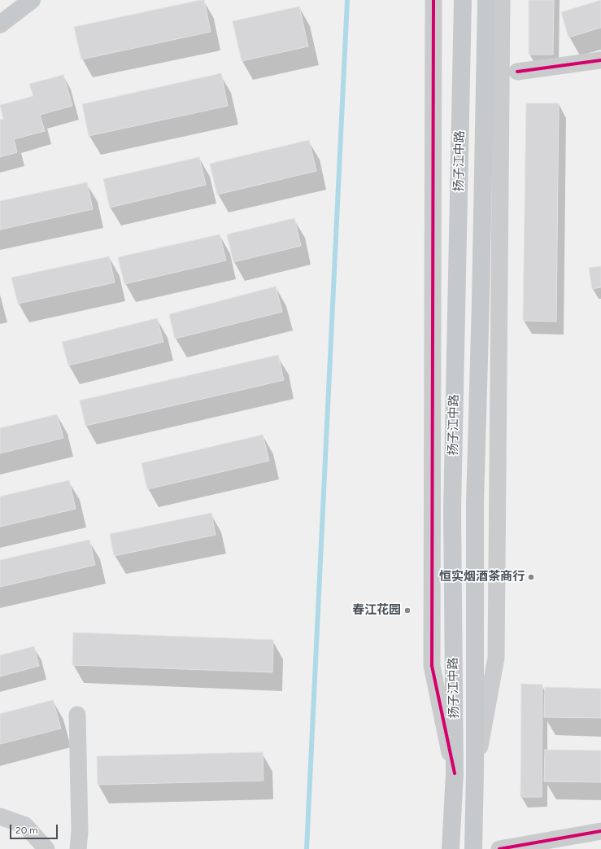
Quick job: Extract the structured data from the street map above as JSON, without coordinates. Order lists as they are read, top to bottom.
{
  "streets": {
    "main road": ["扬子江中路"]
  },
  "places": ["恒实烟酒茶商行", "春江花园"],
  "scale_bar": "20 m"
}
